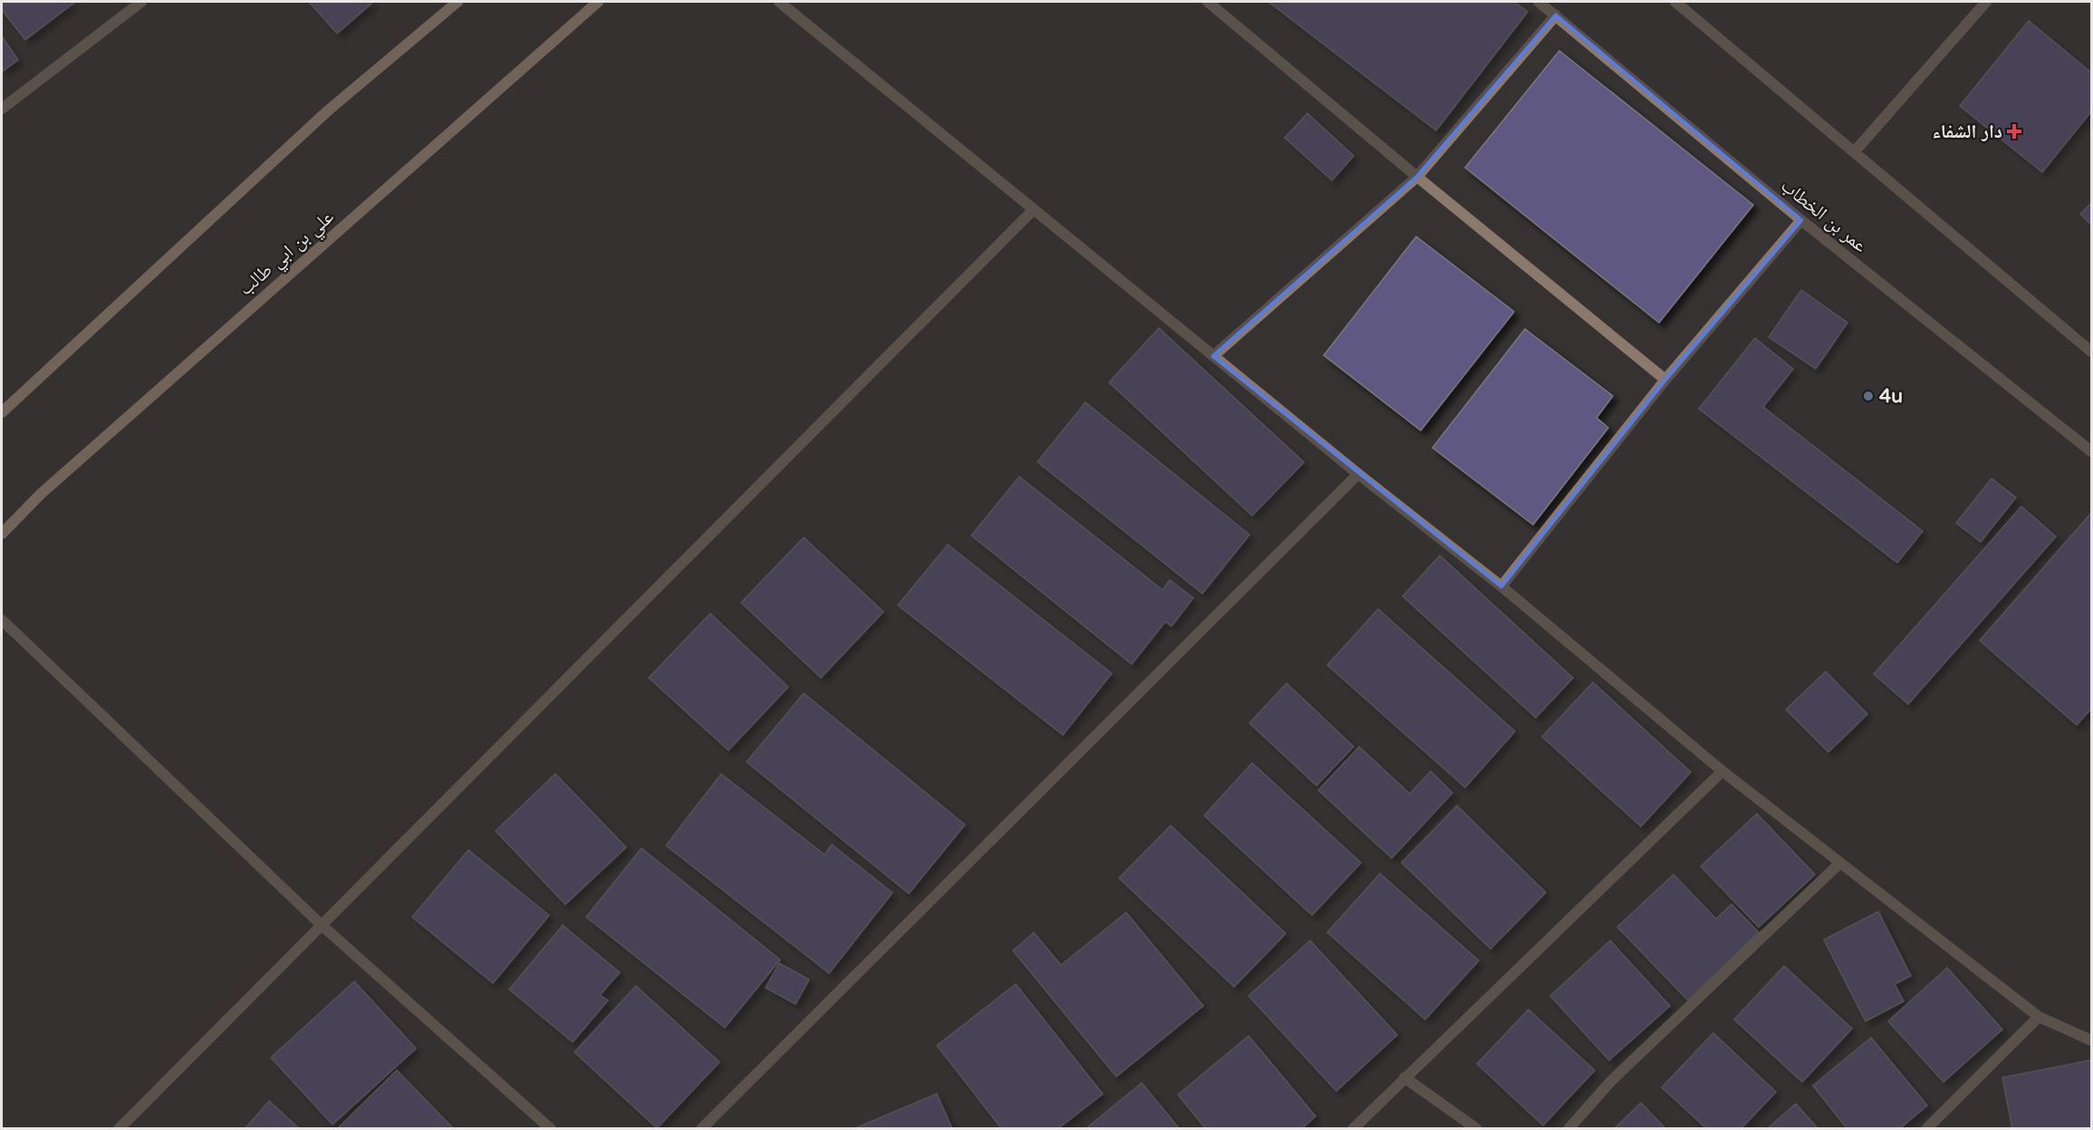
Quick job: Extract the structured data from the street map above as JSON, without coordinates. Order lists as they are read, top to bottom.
{
  "streets": {
    "main road": ["علي بن ابي طالب"],
    "street": ["عمر بن الخطاب"]
  },
  "places": {
    "health": ["دار الشفاء"],
    "other": ["4u"]
  }
}
